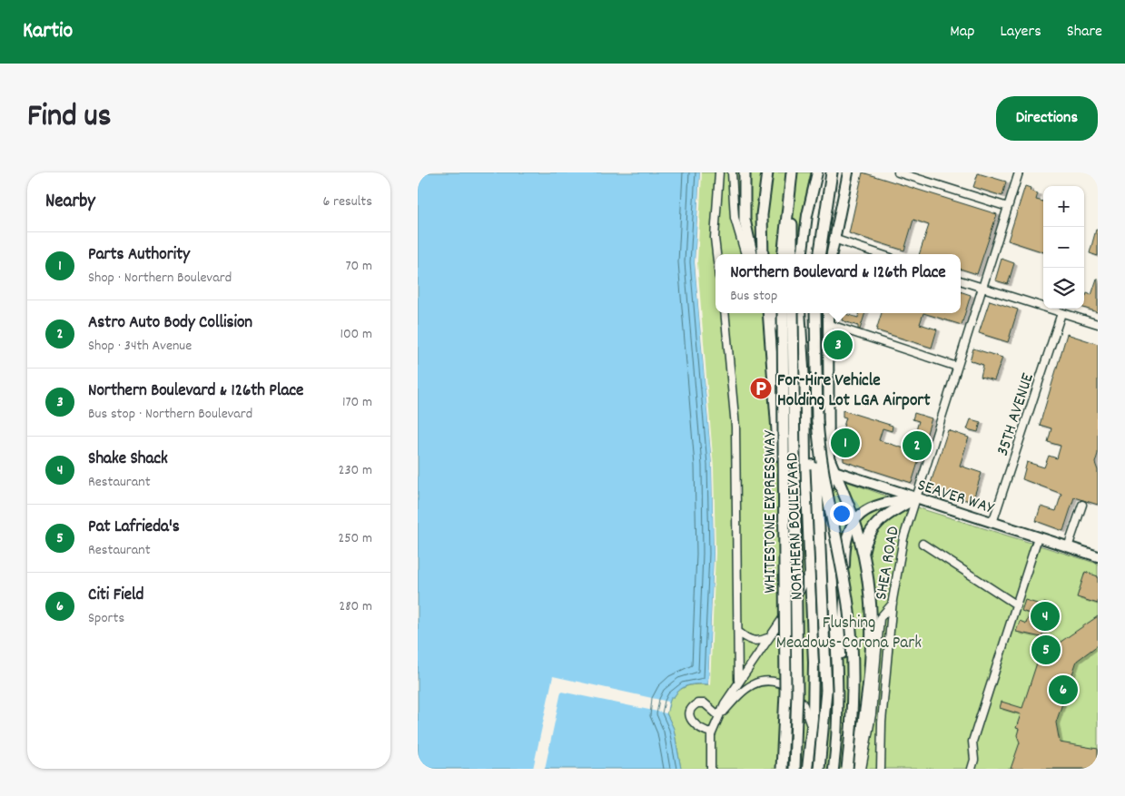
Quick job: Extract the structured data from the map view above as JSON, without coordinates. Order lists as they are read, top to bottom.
{
  "streets": {
    "highway": ["WHITESTONE EXPRESSWAY"],
    "main road": ["SEAVER WAY", "NORTHERN BOULEVARD"],
    "street": ["35TH AVENUE", "SHEA ROAD"]
  },
  "crossings": [
    ["35TH AVENUE", "SEAVER WAY"],
    ["SEAVER WAY", "NORTHERN BOULEVARD"],
    ["SEAVER WAY", "SHEA ROAD"]
  ],
  "parks": ["Flushing Meadows-Corona Park"],
  "places": {
    "parking": ["For-Hire Vehicle Holding Lot LGA Airport"]
  },
  "page": {
    "header": "Kartio",
    "nav": ["Map", "Layers", "Share"],
    "title": "Find us",
    "buttons": "Directions",
    "heading": ["Nearby", "6 results"],
    "map_buttons": ["+", "−"],
    "list": [
      {
        "mark": "1",
        "name": "Parts Authority",
        "note": "Shop · Northern Boulevard",
        "value": "70 m"
      },
      {
        "mark": "2",
        "name": "Astro Auto Body Collision",
        "note": "Shop · 34th Avenue",
        "value": "100 m"
      },
      {
        "mark": "3",
        "name": "Northern Boulevard & 126th Place",
        "note": "Bus stop · Northern Boulevard",
        "value": "170 m"
      },
      {
        "mark": "4",
        "name": "Shake Shack",
        "note": "Restaurant",
        "value": "230 m"
      },
      {
        "mark": "5",
        "name": "Pat Lafrieda's",
        "note": "Restaurant",
        "value": "250 m"
      },
      {
        "mark": "6",
        "name": "Citi Field",
        "note": "Sports",
        "value": "280 m"
      }
    ],
    "popup": ["Northern Boulevard & 126th Place", "Bus stop"],
    "pins": [
      "3",
      "1",
      "2",
      "4",
      "5",
      "6"
    ]
  }
}
